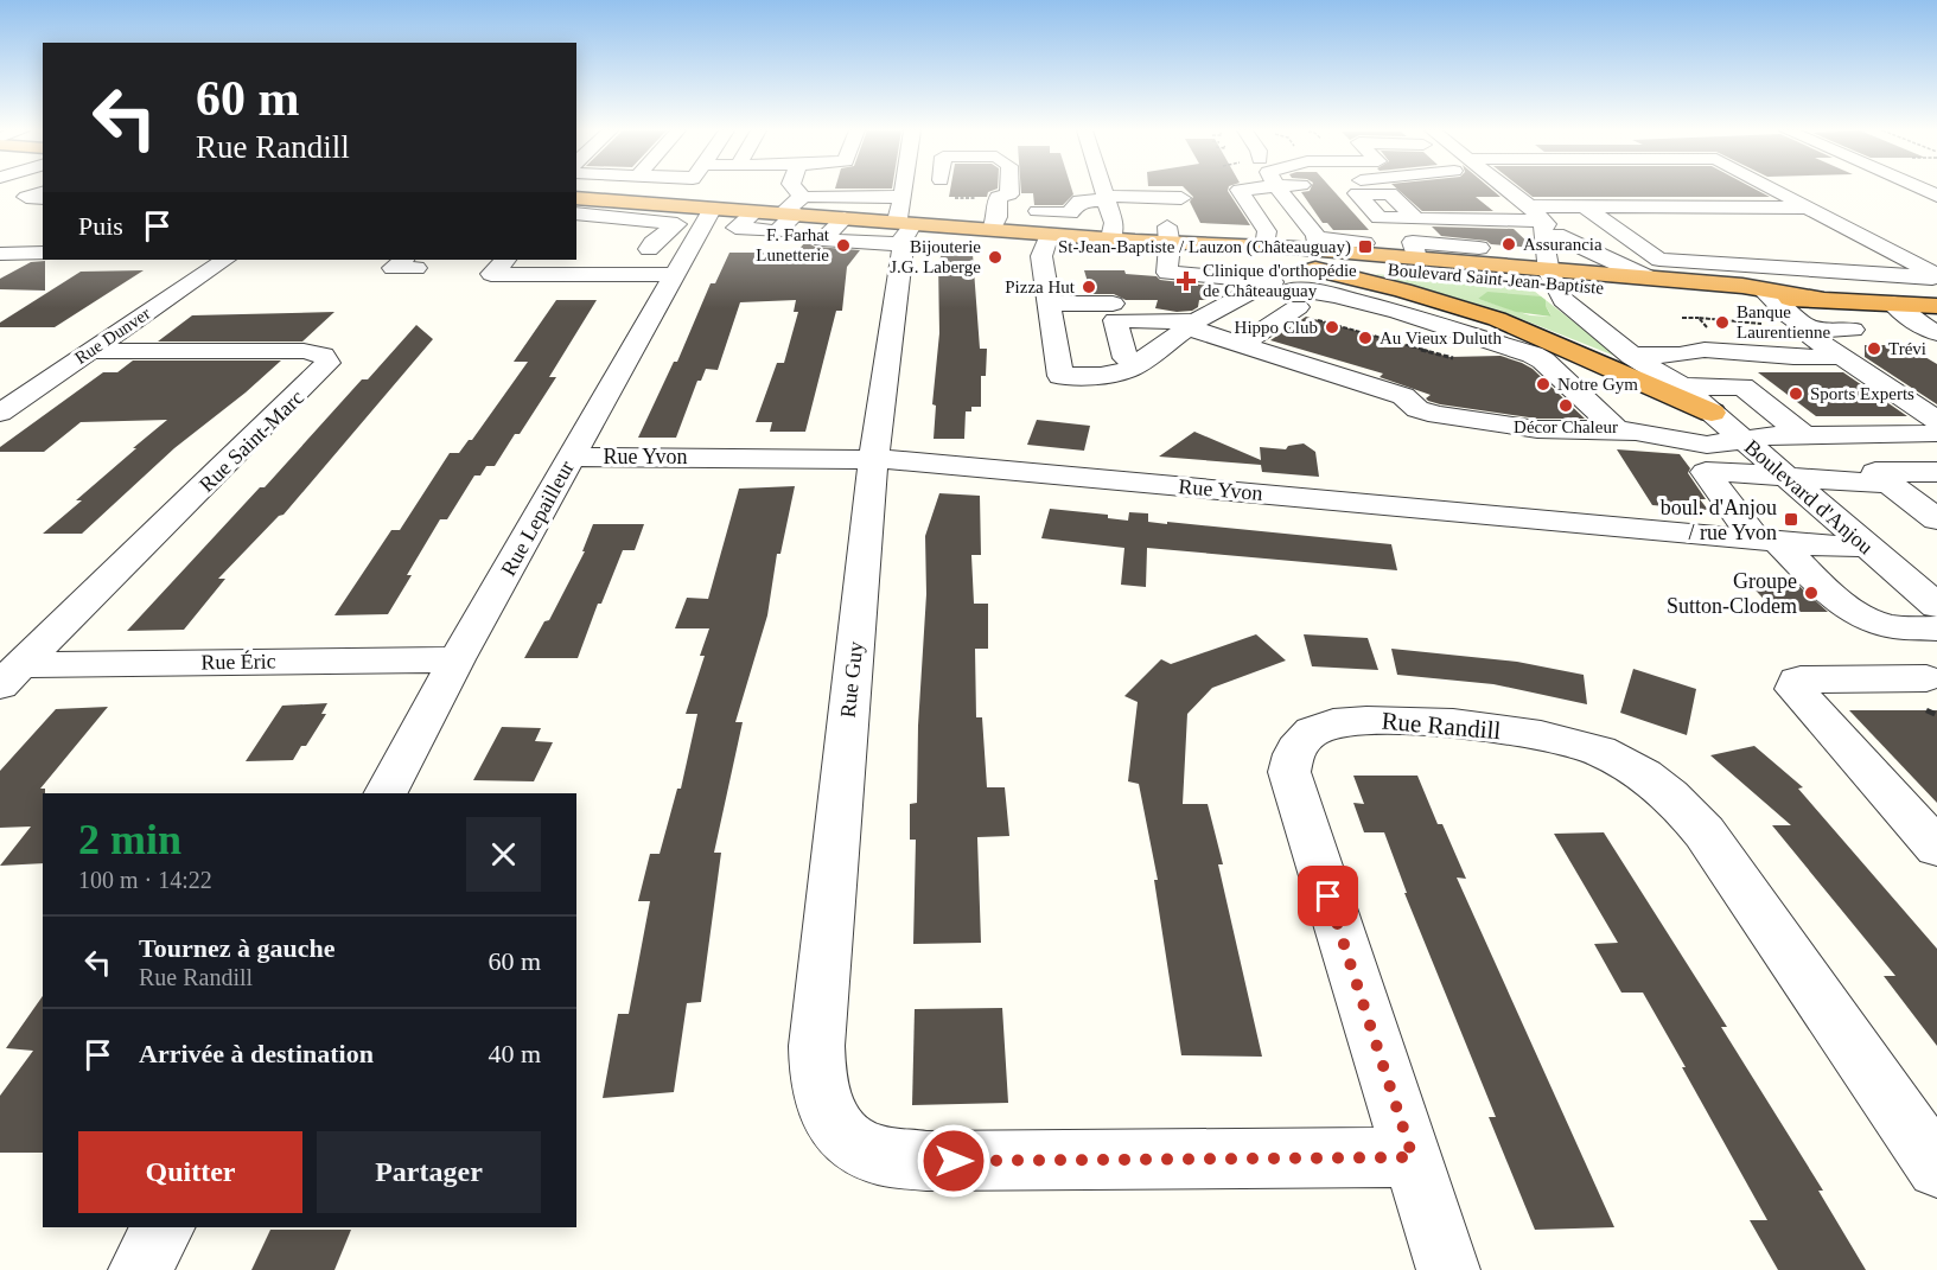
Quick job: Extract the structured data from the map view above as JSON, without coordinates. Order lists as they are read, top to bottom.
{
  "streets": {
    "highway": ["Boulevard Saint-Jean-Baptiste"],
    "street": [
      "Rue Dunver",
      "Rue Saint-Marc",
      "Rue Yvon",
      "Boulevard d'Anjou",
      "Rue Lepailleur",
      "Rue Éric",
      "Rue Guy",
      "Rue Randill"
    ]
  },
  "crossings": [
    ["Boulevard Saint-Jean-Baptiste", "Boulevard d'Anjou"],
    ["Boulevard Saint-Jean-Baptiste", "Rue Lepailleur"],
    ["Boulevard Saint-Jean-Baptiste", "Rue Guy"],
    ["Rue Dunver", "Rue Saint-Marc"],
    ["Rue Saint-Marc", "Rue Éric"],
    ["Rue Yvon", "Boulevard d'Anjou"],
    ["Rue Yvon", "Rue Lepailleur"],
    ["Rue Yvon", "Rue Guy"],
    ["Rue Lepailleur", "Rue Éric"],
    ["Rue Guy", "Rue Randill"]
  ],
  "places": {
    "other": [
      "Assurancia",
      "F. Farhat Lunetterie",
      "Bijouterie J.G. Laberge",
      "Pizza Hut",
      "Banque Laurentienne",
      "Hippo Club",
      "Au Vieux Duluth",
      "Trévi",
      "Notre Gym",
      "Sports Experts",
      "Décor Chaleur",
      "Groupe Sutton-Clodem"
    ],
    "transit": ["St-Jean-Baptiste / Lauzon (Châteauguay)", "boul. d'Anjou / rue Yvon"],
    "health": ["Clinique d'orthopédie de Châteauguay"]
  },
  "page": {
    "turn": ["60 m", "Rue Randill"],
    "then": "Puis",
    "heading": ["2 min", "100 m · 14:22"],
    "list": [
      {
        "name": "Tournez à gauche",
        "note": "Rue Randill",
        "value": "60 m"
      },
      {
        "name": "Arrivée à destination",
        "value": "40 m"
      }
    ],
    "buttons": ["Quitter", "Partager"]
  }
}
